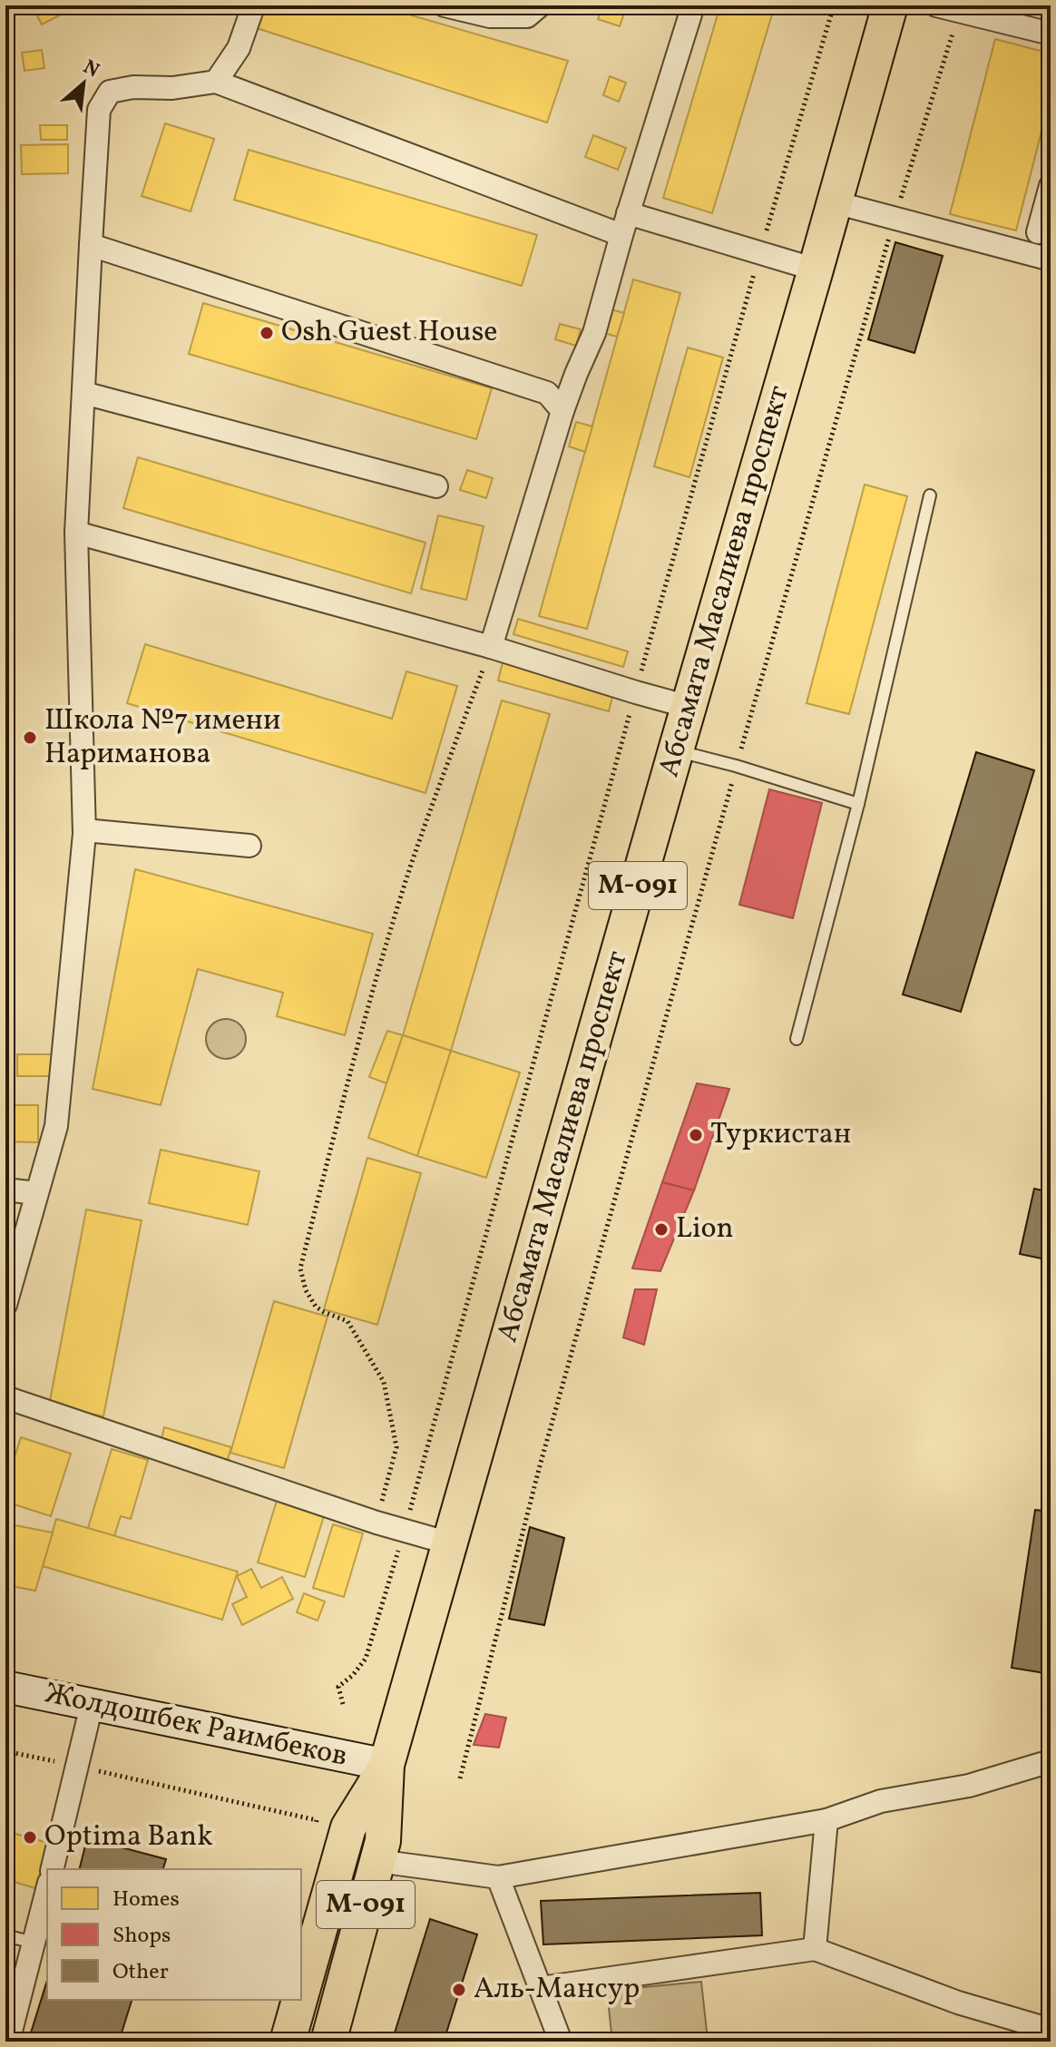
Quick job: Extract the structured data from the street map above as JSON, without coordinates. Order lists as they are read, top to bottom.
{
  "streets": {
    "main road": ["Абсамата Масалиева проспект", "М-091", "Жолдошбек Раимбеков"]
  },
  "crossings": [
    ["Абсамата Масалиева проспект", "М-091"],
    ["Абсамата Масалиева проспект", "Жолдошбек Раимбеков"],
    ["М-091", "Жолдошбек Раимбеков"]
  ],
  "places": [
    "Osh Guest House",
    "Школа №7 имени Нариманова",
    "Туркистан",
    "Lion",
    "Optima Bank",
    "Аль-Мансур"
  ],
  "legend": ["Homes", "Shops", "Other"],
  "north": "top right"
}
